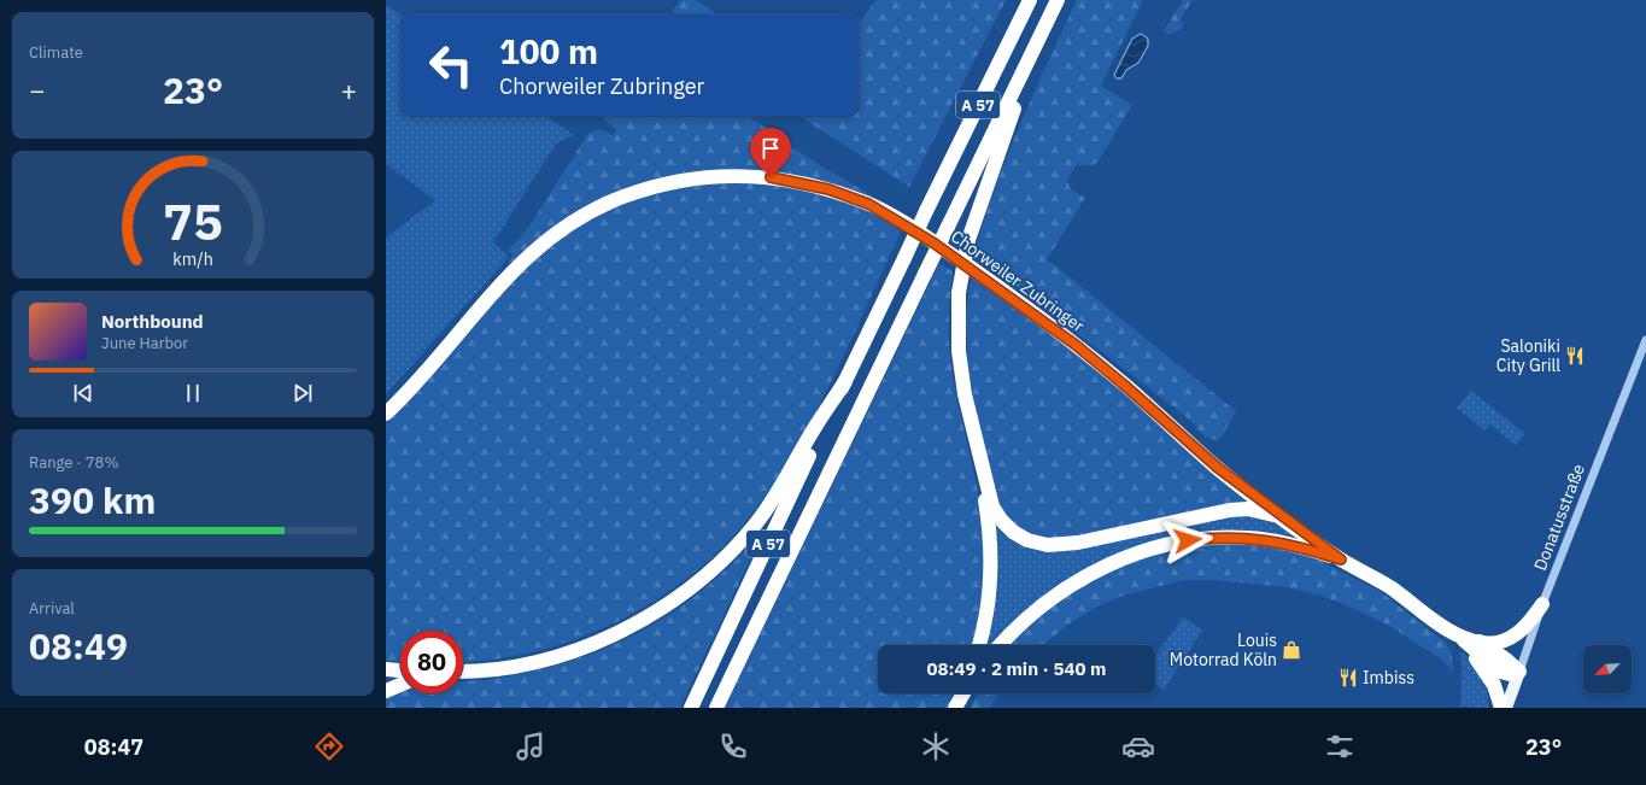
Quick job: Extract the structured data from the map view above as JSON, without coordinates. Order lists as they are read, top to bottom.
{
  "streets": {
    "highway": ["A 57", "Chorweiler Zubringer"],
    "main road": ["Donatusstraße"]
  },
  "places": {
    "restaurant": ["Saloniki City Grill", "Imbiss"],
    "shop": ["Louis Motorrad Köln"]
  },
  "north": "bottom left",
  "page": {
    "tile": [
      "Climate",
      ["Range · 78%", "390 km"],
      ["Arrival", "08:49"]
    ],
    "turn": ["100 m", "Chorweiler Zubringer"],
    "heat": ["−", "23°", "+"],
    "song": ["Northbound", "June Harbor"],
    "limit": "80",
    "trip": "08:49 · 2 min · 540 m",
    "tabs": ["08:47", "23°"],
    "gauge": ["75", "km/h"]
  }
}
